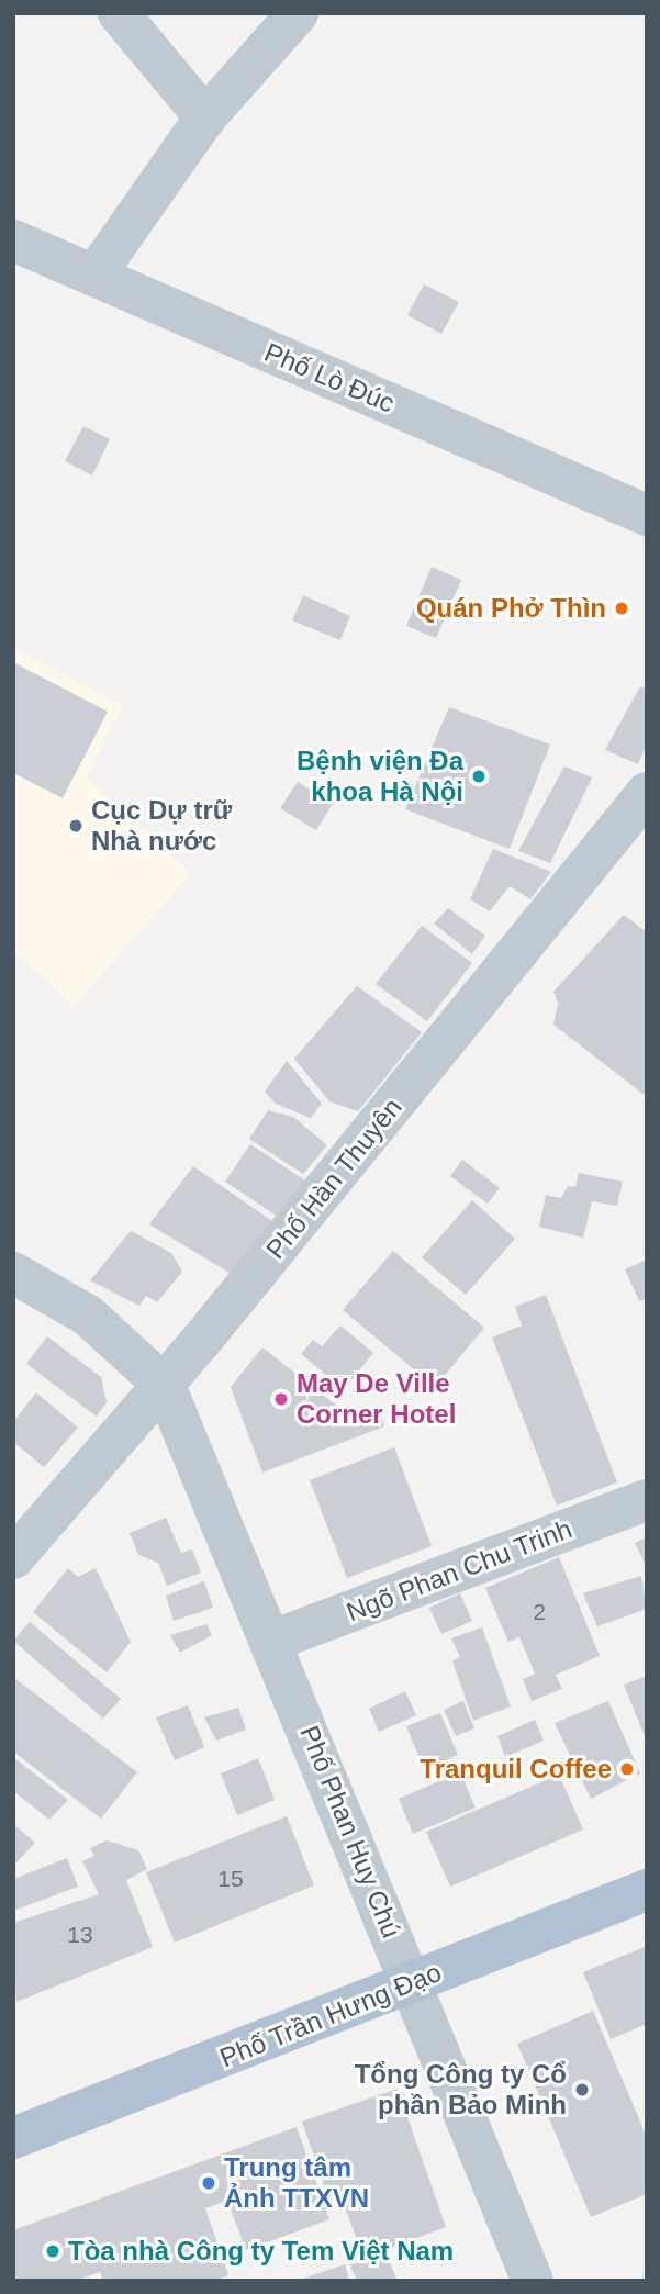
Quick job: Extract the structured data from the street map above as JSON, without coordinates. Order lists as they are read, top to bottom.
{
  "streets": {
    "main road": ["Phố Trần Hưng Đạo"],
    "street": [
      "Phố Lò Đúc",
      "Phố Hàn Thuyên",
      "Ngõ Phan Chu Trinh",
      "Phố Phan Huy Chú"
    ]
  },
  "crossings": [
    ["Phố Hàn Thuyên", "Phố Phan Huy Chú"],
    ["Ngõ Phan Chu Trinh", "Phố Phan Huy Chú"],
    ["Phố Phan Huy Chú", "Phố Trần Hưng Đạo"]
  ],
  "places": [
    "Quán Phở Thìn",
    "Bệnh viện Đa khoa Hà Nội",
    "Cục Dự trữ Nhà nước",
    "May De Ville Corner Hotel",
    "Tranquil Coffee",
    "Tổng Công ty Cổ phần Bảo Minh",
    "Trung tâm Ảnh TTXVN",
    "Tòa nhà Công ty Tem Việt Nam"
  ],
  "house_numbers": ["2", "15", "13"]
}
